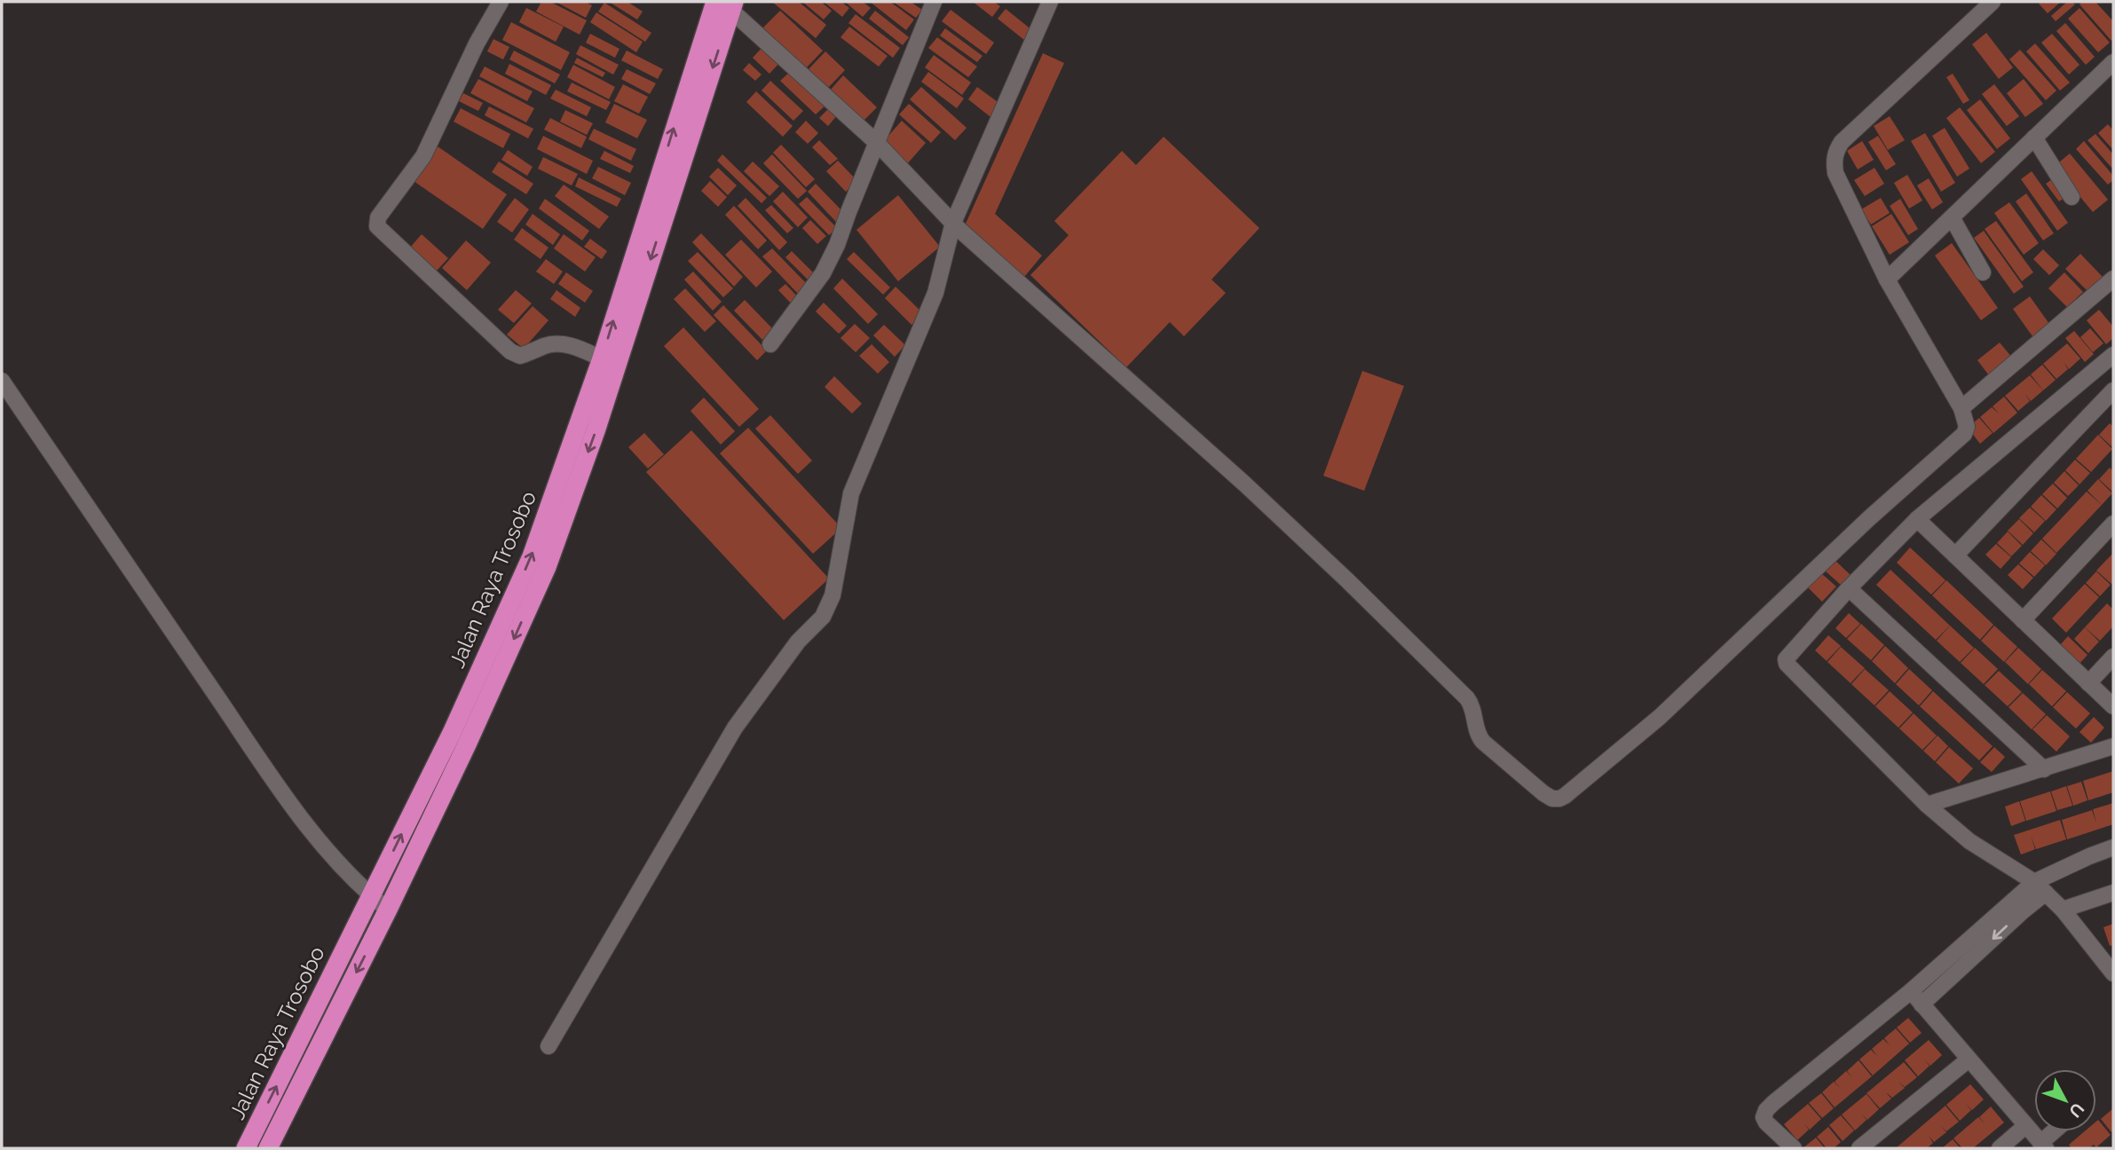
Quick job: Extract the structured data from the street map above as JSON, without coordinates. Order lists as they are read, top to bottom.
{
  "streets": {
    "highway": ["Jalan Raya Trosobo"]
  },
  "north": "bottom right"
}
